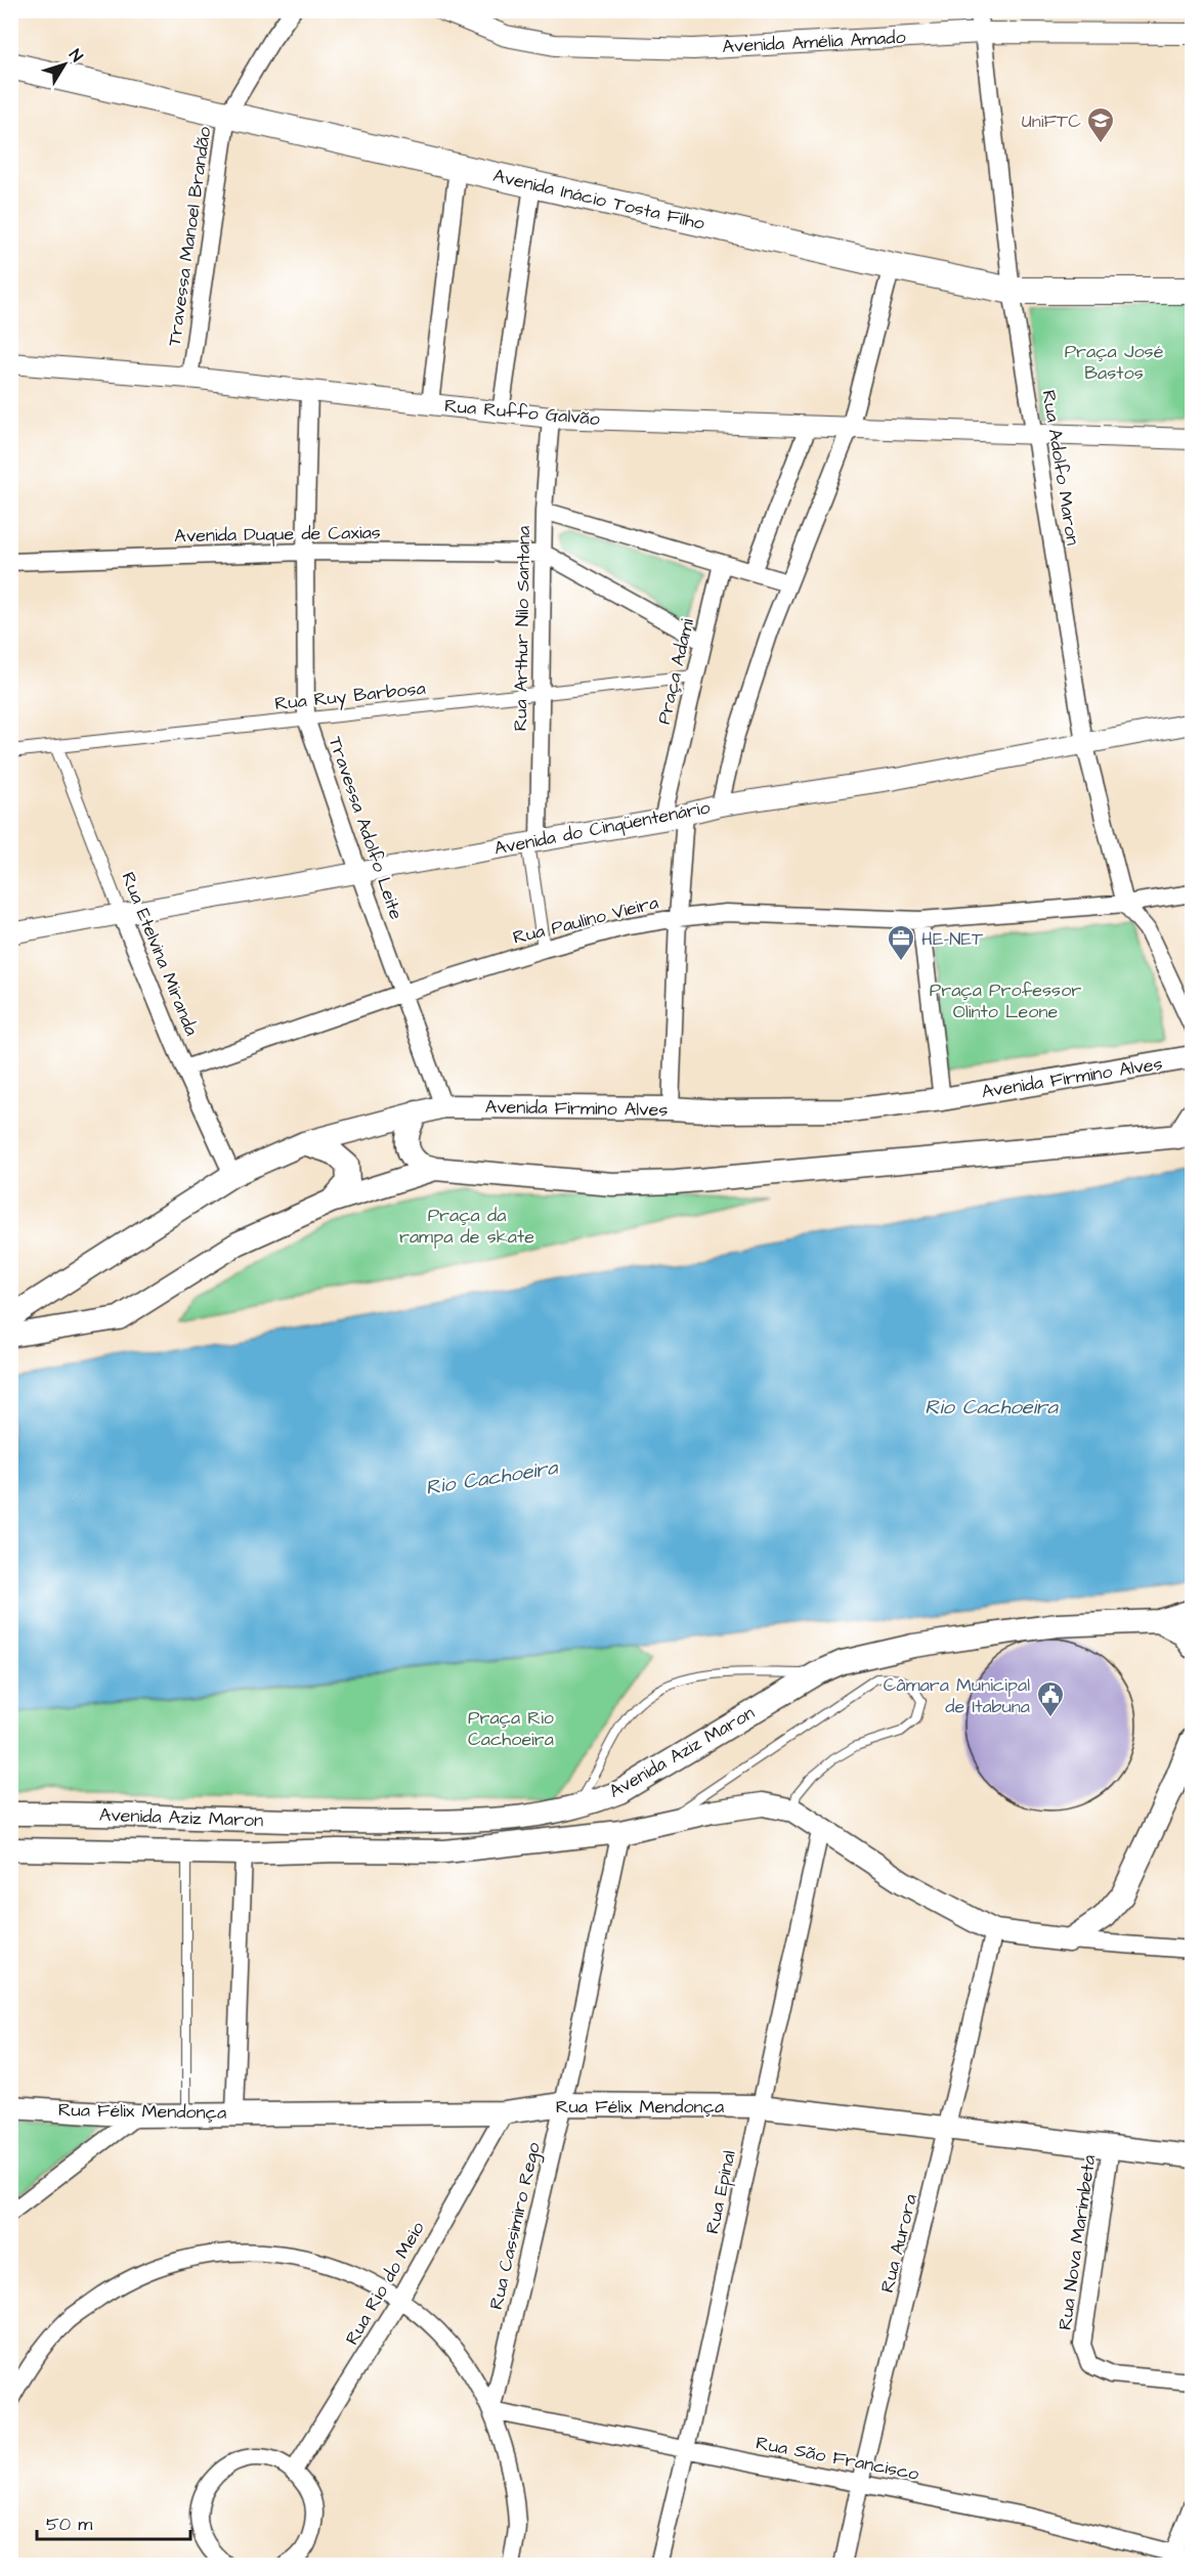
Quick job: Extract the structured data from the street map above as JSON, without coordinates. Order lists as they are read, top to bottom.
{
  "streets": {
    "main road": [
      "Avenida Inácio Tosta Filho",
      "Avenida Firmino Alves",
      "Avenida Aziz Maron",
      "Rua Félix Mendonça"
    ],
    "street": [
      "Avenida Amélia Amado",
      "Travessa Manoel Brandão",
      "Rua Ruffo Galvão",
      "Rua Adolfo Maron",
      "Avenida Duque de Caxias",
      "Rua Arthur Nilo Santana",
      "Praça Adami",
      "Rua Ruy Barbosa",
      "Travessa Adolfo Leite",
      "Avenida do Cinqüentenário",
      "Rua Paulino Vieira",
      "Rua Etelvina Miranda",
      "Rua Epinal",
      "Rua Cassimiro Rego",
      "Rua Nova Marimbeta",
      "Rua Aurora",
      "Rua Rio do Meio",
      "Rua São Francisco"
    ]
  },
  "crossings": [
    ["Avenida Amélia Amado", "Rua Adolfo Maron"],
    ["Avenida Inácio Tosta Filho", "Travessa Manoel Brandão"],
    ["Avenida Inácio Tosta Filho", "Rua Adolfo Maron"],
    ["Travessa Manoel Brandão", "Rua Ruffo Galvão"],
    ["Rua Ruffo Galvão", "Rua Adolfo Maron"],
    ["Rua Ruffo Galvão", "Rua Arthur Nilo Santana"],
    ["Rua Ruffo Galvão", "Travessa Adolfo Leite"],
    ["Rua Adolfo Maron", "Avenida do Cinqüentenário"],
    ["Rua Adolfo Maron", "Rua Paulino Vieira"],
    ["Avenida Duque de Caxias", "Rua Arthur Nilo Santana"],
    ["Avenida Duque de Caxias", "Travessa Adolfo Leite"],
    ["Rua Arthur Nilo Santana", "Rua Ruy Barbosa"],
    ["Rua Arthur Nilo Santana", "Avenida do Cinqüentenário"],
    ["Rua Arthur Nilo Santana", "Rua Paulino Vieira"],
    ["Praça Adami", "Rua Ruy Barbosa"],
    ["Praça Adami", "Avenida do Cinqüentenário"],
    ["Rua Ruy Barbosa", "Travessa Adolfo Leite"],
    ["Rua Ruy Barbosa", "Rua Etelvina Miranda"],
    ["Travessa Adolfo Leite", "Avenida do Cinqüentenário"],
    ["Travessa Adolfo Leite", "Rua Paulino Vieira"],
    ["Travessa Adolfo Leite", "Avenida Firmino Alves"],
    ["Avenida do Cinqüentenário", "Rua Etelvina Miranda"],
    ["Rua Paulino Vieira", "Rua Etelvina Miranda"],
    ["Rua Etelvina Miranda", "Avenida Firmino Alves"],
    ["Avenida Aziz Maron", "Rua Epinal"],
    ["Avenida Aziz Maron", "Rua Cassimiro Rego"],
    ["Avenida Aziz Maron", "Rua Aurora"],
    ["Rua Félix Mendonça", "Rua Epinal"],
    ["Rua Félix Mendonça", "Rua Cassimiro Rego"],
    ["Rua Félix Mendonça", "Rua Nova Marimbeta"],
    ["Rua Félix Mendonça", "Rua Aurora"],
    ["Rua Félix Mendonça", "Rua Rio do Meio"],
    ["Rua Epinal", "Rua São Francisco"],
    ["Rua Cassimiro Rego", "Rua São Francisco"],
    ["Rua Aurora", "Rua São Francisco"]
  ],
  "water": ["Rio Cachoeira"],
  "parks": [
    "Praça José Bastos",
    "Praça Professor Olinto Leone",
    "Praça da rampa de skate",
    "Praça Rio Cachoeira"
  ],
  "places": {
    "school or university": ["UniFTC"],
    "office": ["HE-NET"],
    "public building": ["Câmara Municipal de Itabuna"]
  },
  "scale_bar": "50 m",
  "north": "top right"
}
